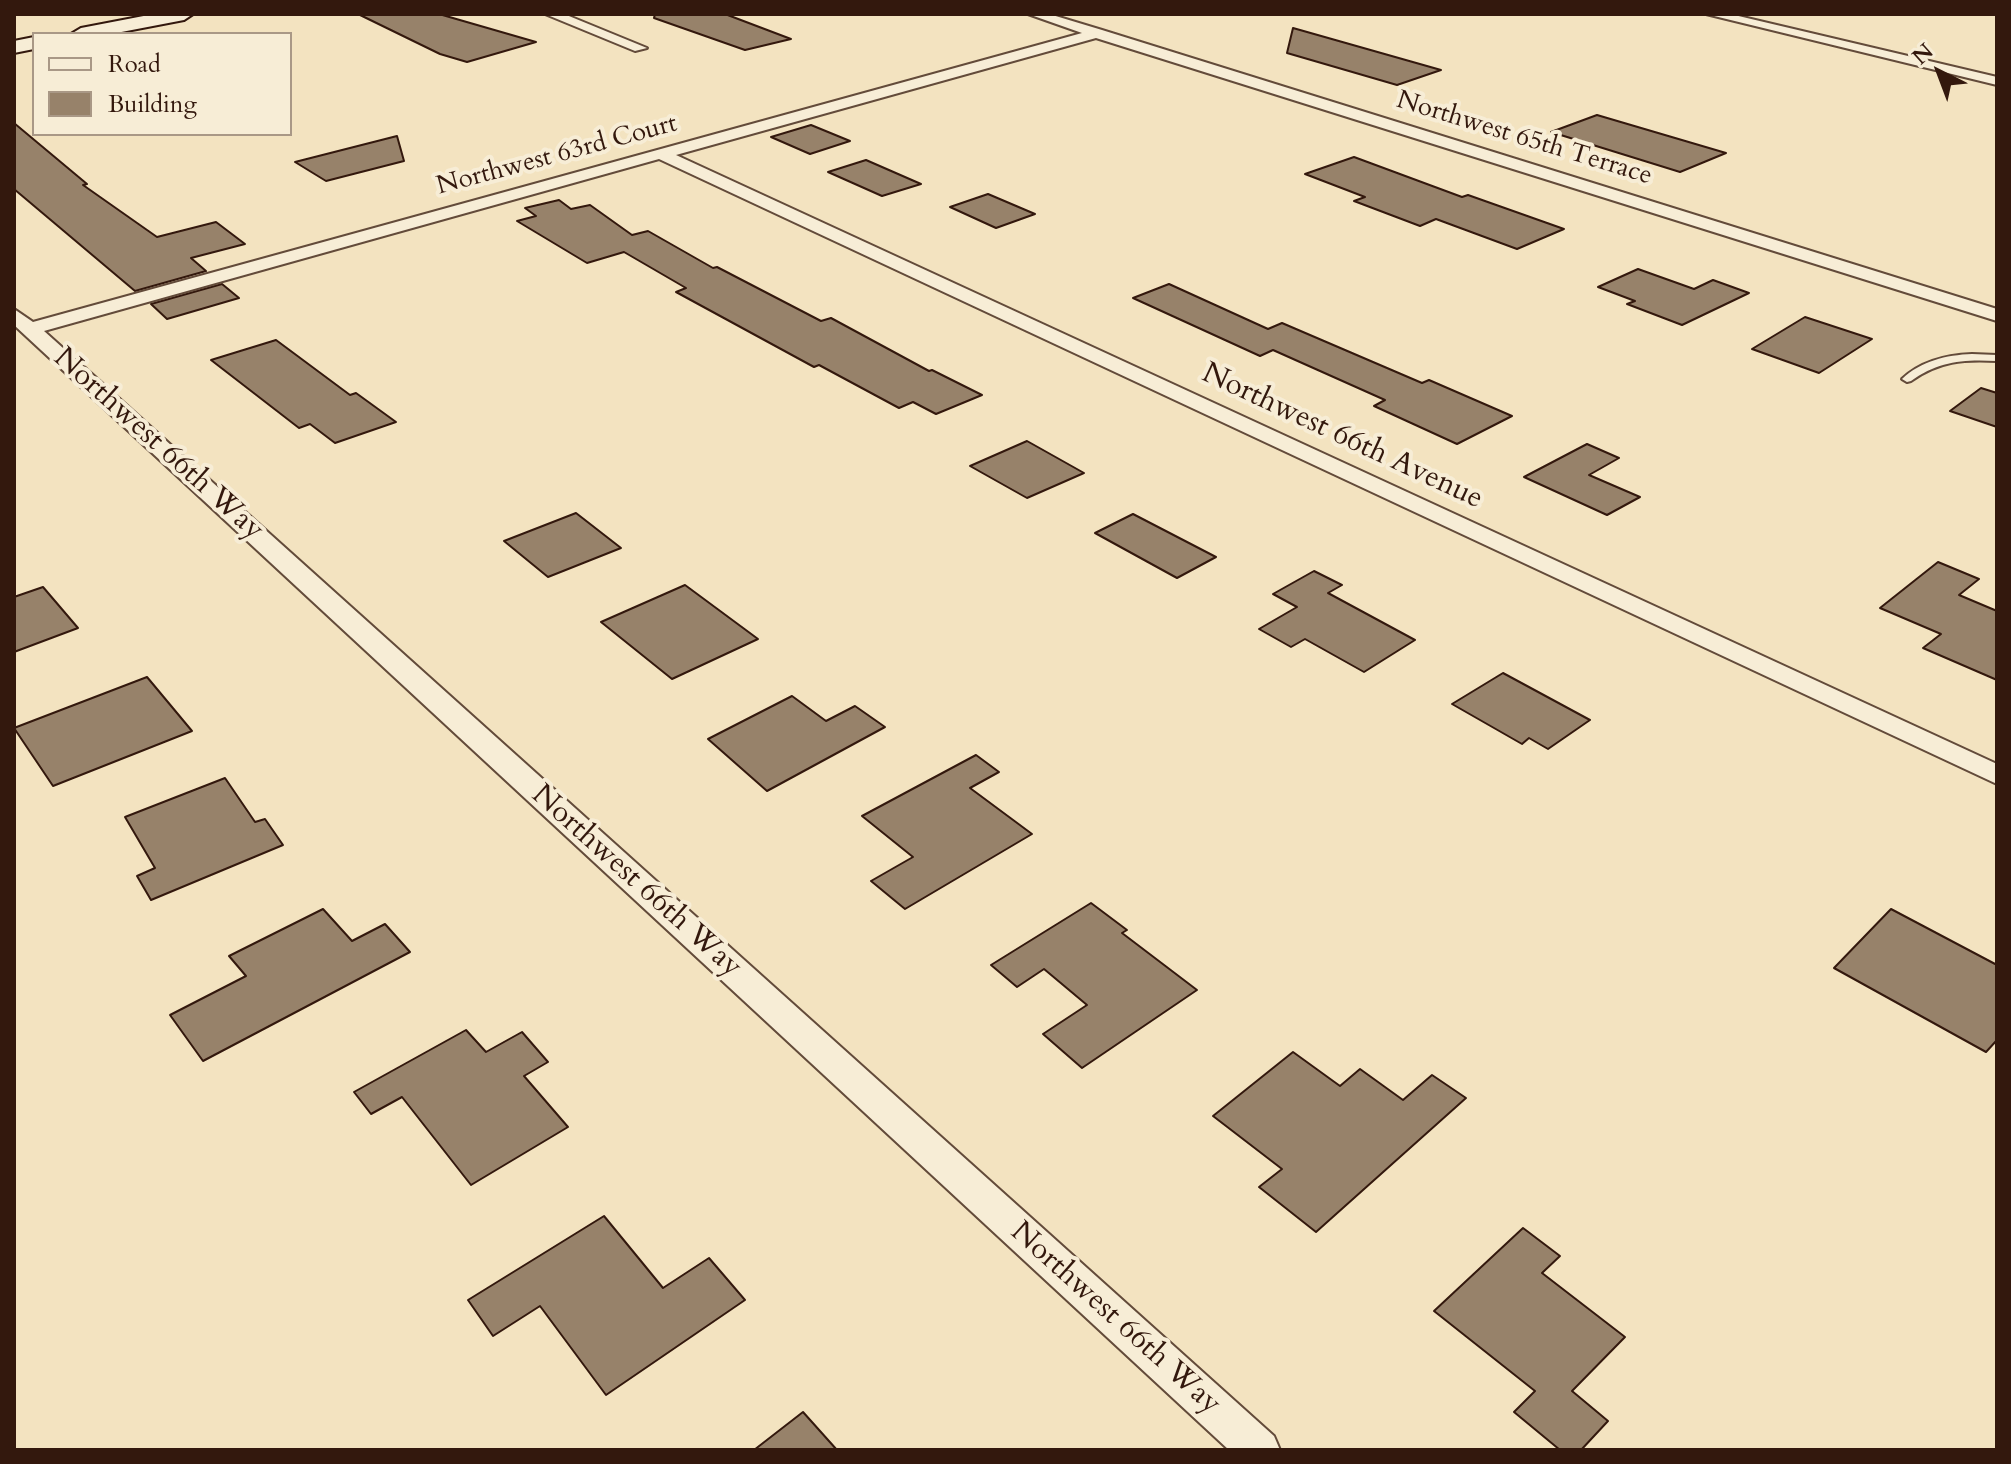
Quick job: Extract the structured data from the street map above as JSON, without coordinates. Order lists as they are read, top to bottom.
{
  "streets": {
    "street": [
      "Northwest 65th Terrace",
      "Northwest 63rd Court",
      "Northwest 66th Avenue",
      "Northwest 66th Way"
    ]
  },
  "crossings": [
    ["Northwest 65th Terrace", "Northwest 63rd Court"],
    ["Northwest 63rd Court", "Northwest 66th Avenue"],
    ["Northwest 63rd Court", "Northwest 66th Way"]
  ],
  "legend": ["Road", "Building"],
  "north": "top left"
}
